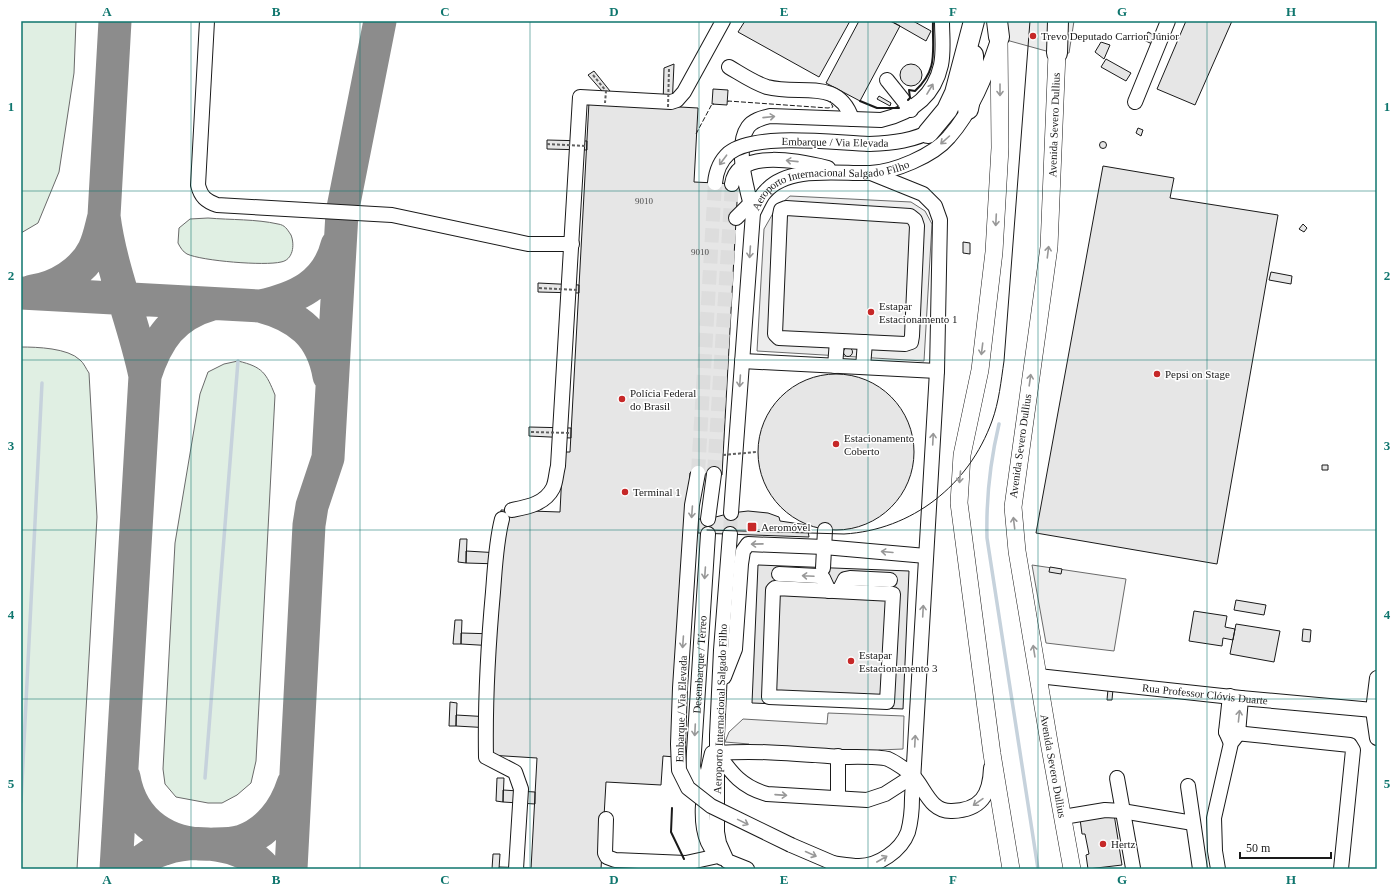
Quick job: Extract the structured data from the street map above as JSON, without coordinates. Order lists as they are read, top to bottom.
{
  "streets": {
    "main road": ["Avenida Severo Dullius"],
    "street": [
      "Embarque / Via Elevada",
      "Aeroporto Internacional Salgado Filho",
      "Desembarque / Térreo",
      "Rua Professor Clóvis Duarte"
    ]
  },
  "crossings": [
    ["Avenida Severo Dullius", "Rua Professor Clóvis Duarte"],
    ["Embarque / Via Elevada", "Aeroporto Internacional Salgado Filho"]
  ],
  "places": {
    "other": [
      "Trevo Deputado Carrion Júnior",
      "Estapar Estacionamento 1",
      "Pepsi on Stage",
      "Polícia Federal do Brasil",
      "Estacionamento Coberto",
      "Terminal 1",
      "Estapar Estacionamento 3",
      "Hertz"
    ],
    "transit": ["Aeromóvel"]
  },
  "house_numbers": ["9010", "9010"],
  "scale_bar": "50 m",
  "grid": {
    "columns": [
      "A",
      "B",
      "C",
      "D",
      "E",
      "F",
      "G",
      "H"
    ],
    "rows": [
      "1",
      "2",
      "3",
      "4",
      "5"
    ]
  }
}
